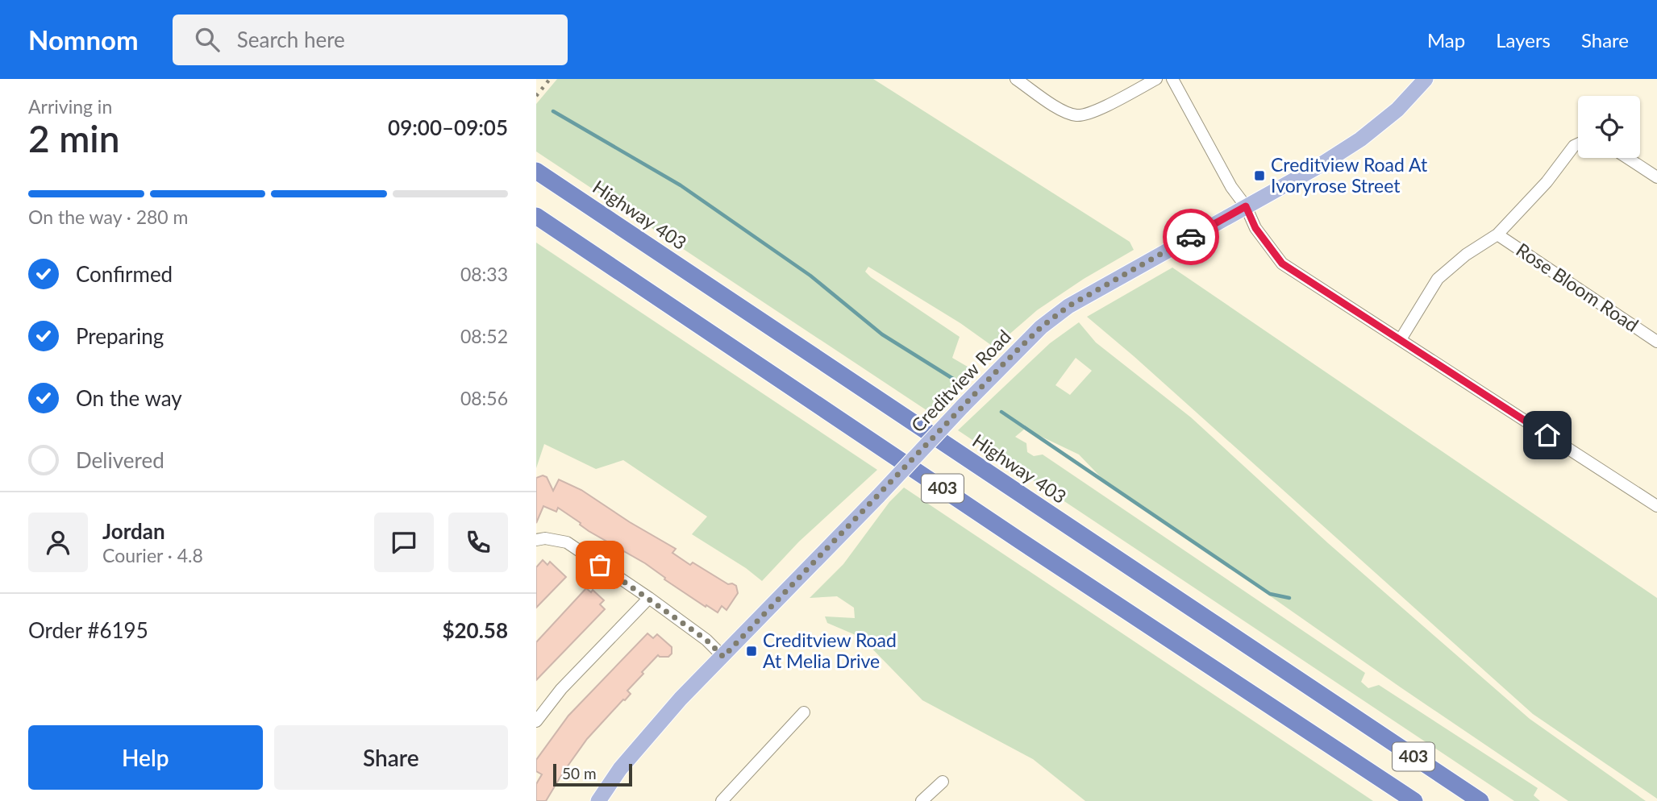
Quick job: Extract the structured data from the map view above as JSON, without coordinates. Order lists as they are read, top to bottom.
{
  "streets": {
    "highway": ["Highway 403", "403"],
    "main road": ["Creditview Road"],
    "street": ["Rose Bloom Road"]
  },
  "places": {
    "transit": ["Creditview Road At Ivoryrose Street", "Creditview Road At Melia Drive"]
  },
  "scale_bar": "50 m",
  "page": {
    "header": "Nomnom",
    "search": "Search here",
    "nav": ["Map", "Layers", "Share"],
    "heading": ["2 min", "Arriving in", "09:00–09:05"],
    "panel": [
      "Jordan",
      "Courier · 4.8",
      "Order #6195",
      "$20.58"
    ],
    "bar": "On the way · 280 m",
    "list": [
      ["Confirmed", "08:33"],
      ["Preparing", "08:52"],
      ["On the way", "08:56"],
      "Delivered"
    ],
    "buttons": ["Help", "Share"],
    "scale": "50 m"
  }
}
